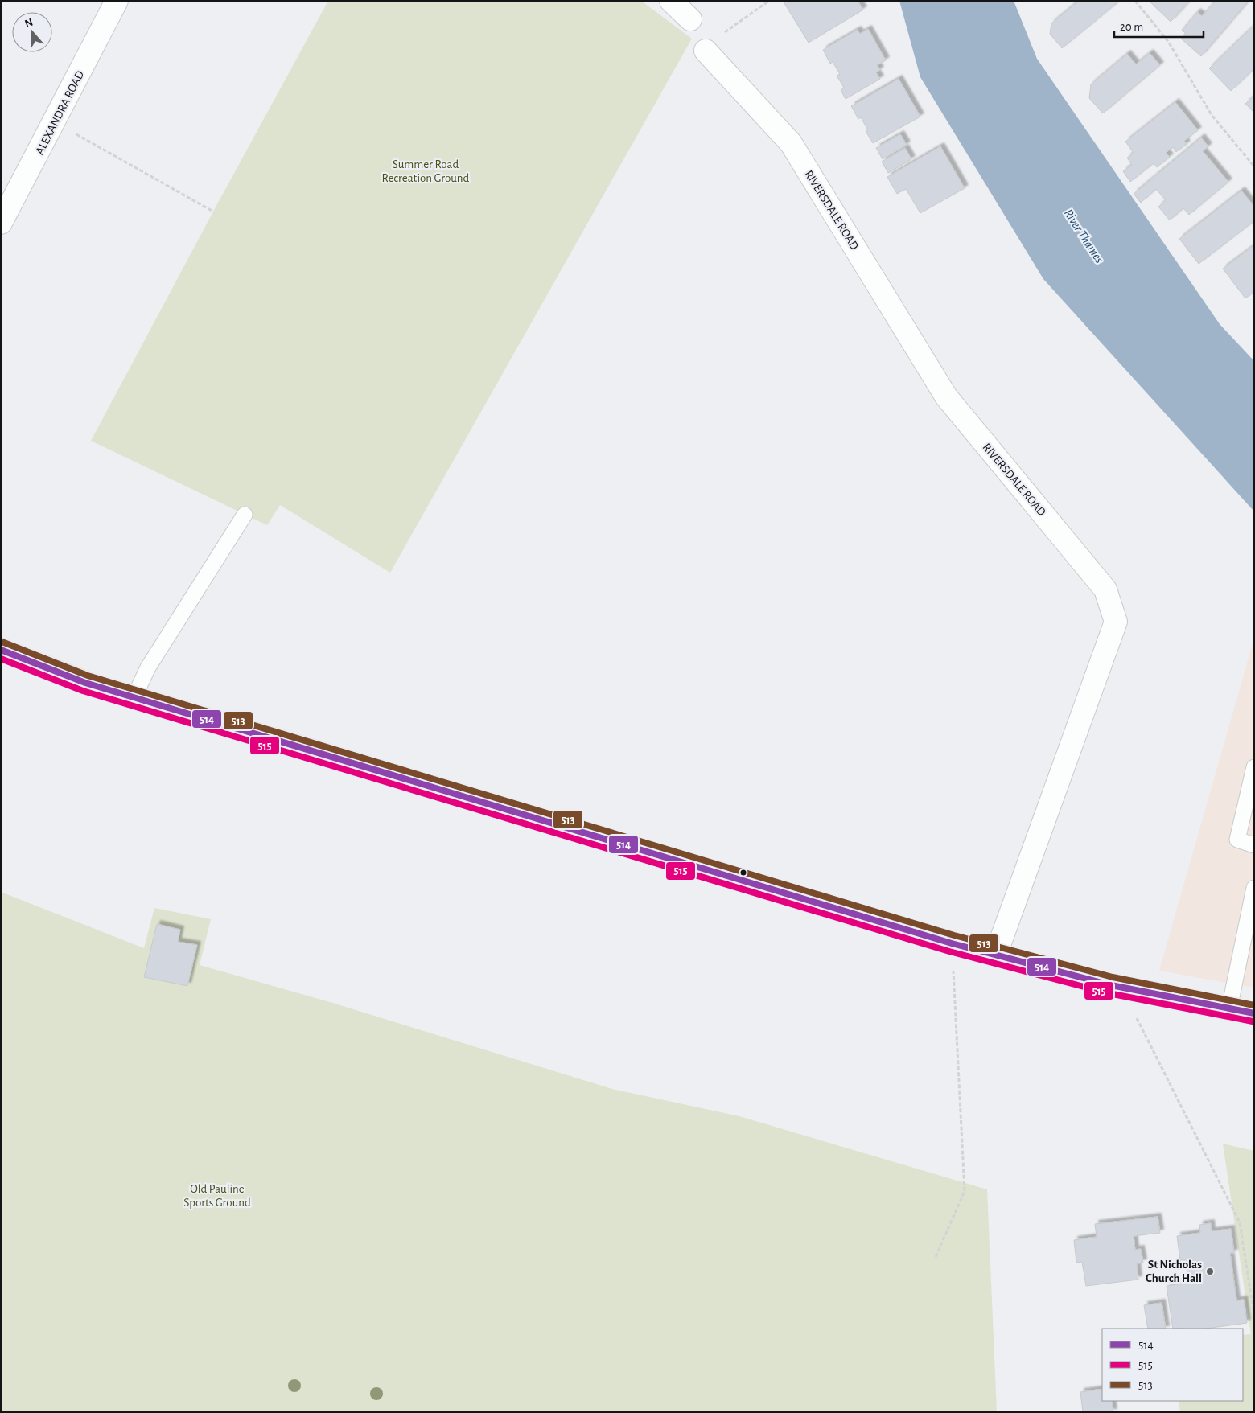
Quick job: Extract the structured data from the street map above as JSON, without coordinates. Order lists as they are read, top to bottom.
{
  "streets": {
    "street": ["ALEXANDRA ROAD", "RIVERSDALE ROAD"]
  },
  "water": ["River Thames"],
  "parks": ["Summer Road Recreation Ground", "Old Pauline Sports Ground"],
  "places": ["St Nicholas Church Hall"],
  "lines": ["transit line 513", "transit line 514", "transit line 515"],
  "legend": ["514", "515", "513"],
  "scale_bar": "20 m",
  "north": "top"
}
